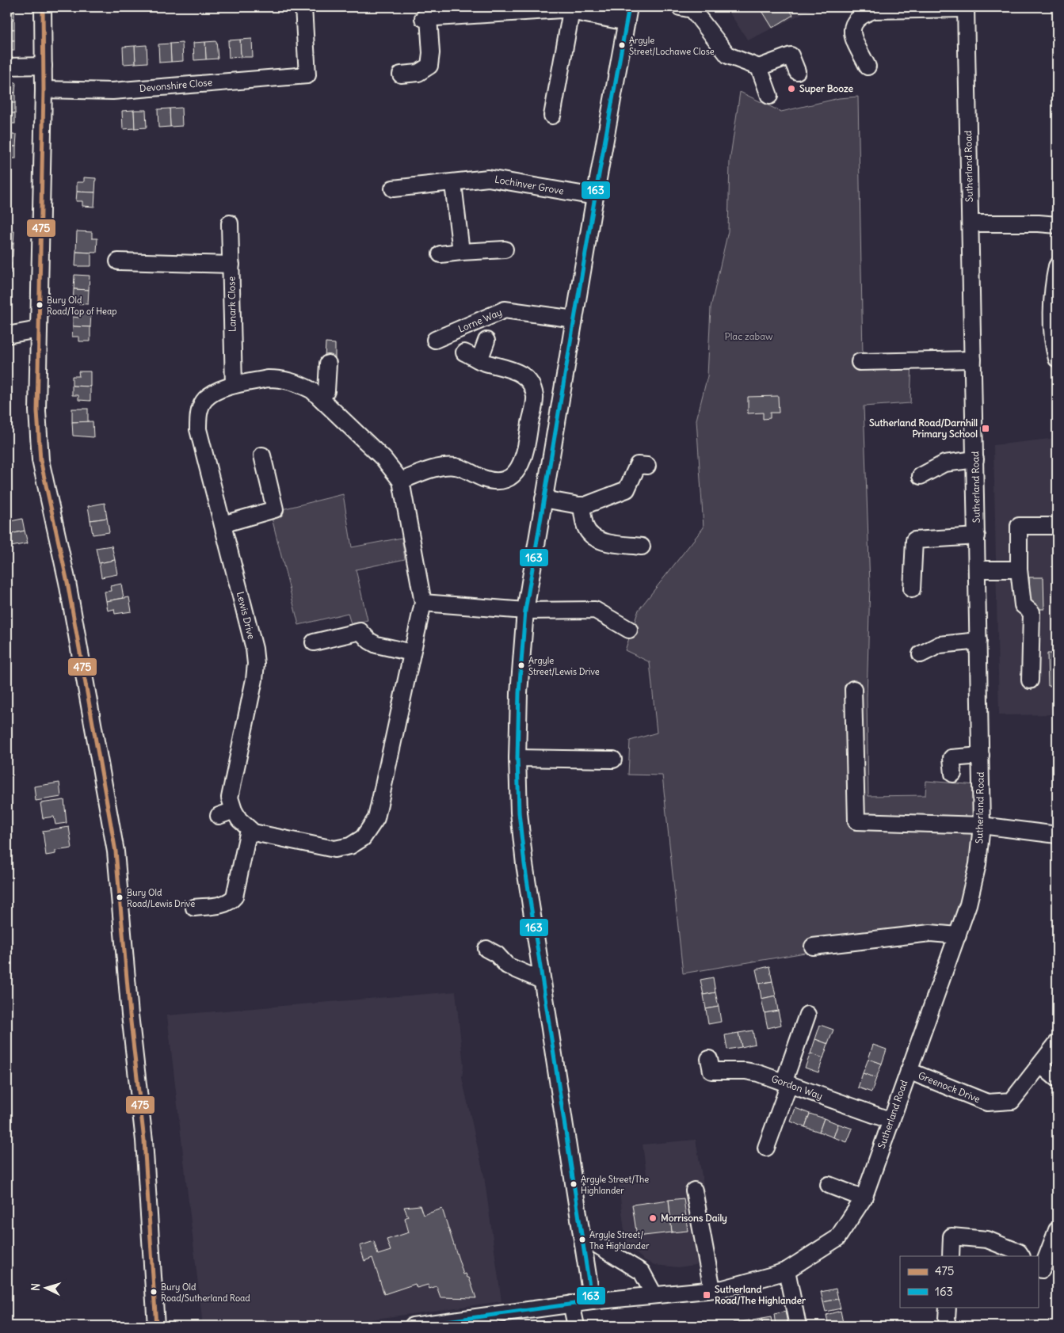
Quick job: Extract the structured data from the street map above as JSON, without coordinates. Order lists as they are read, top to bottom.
{
  "streets": {
    "street": [
      "Devonshire Close",
      "Sutherland Road",
      "Lochinver Grove",
      "Lanark Close",
      "Lorne Way",
      "Lewis Drive",
      "Gordon Way",
      "Greenock Drive"
    ]
  },
  "crossings": [
    ["Sutherland Road", "Gordon Way"],
    ["Sutherland Road", "Greenock Drive"],
    ["Lanark Close", "Lewis Drive"]
  ],
  "parks": ["Plac zabaw"],
  "places": {
    "other": [
      "Argyle Street/Lochawe Close",
      "Super Booze",
      "Bury Old Road/Top of Heap",
      "Argyle Street/Lewis Drive",
      "Bury Old Road/Lewis Drive",
      "Argyle Street/The Highlander",
      "Morrisons Daily",
      "Argyle Street/ The Highlander",
      "Bury Old Road/Sutherland Road"
    ],
    "transit": ["Sutherland Road/Darnhill Primary School", "Sutherland Road/The Highlander"]
  },
  "lines": ["transit line 475", "transit line 163"],
  "legend": ["475", "163"],
  "north": "left"
}
